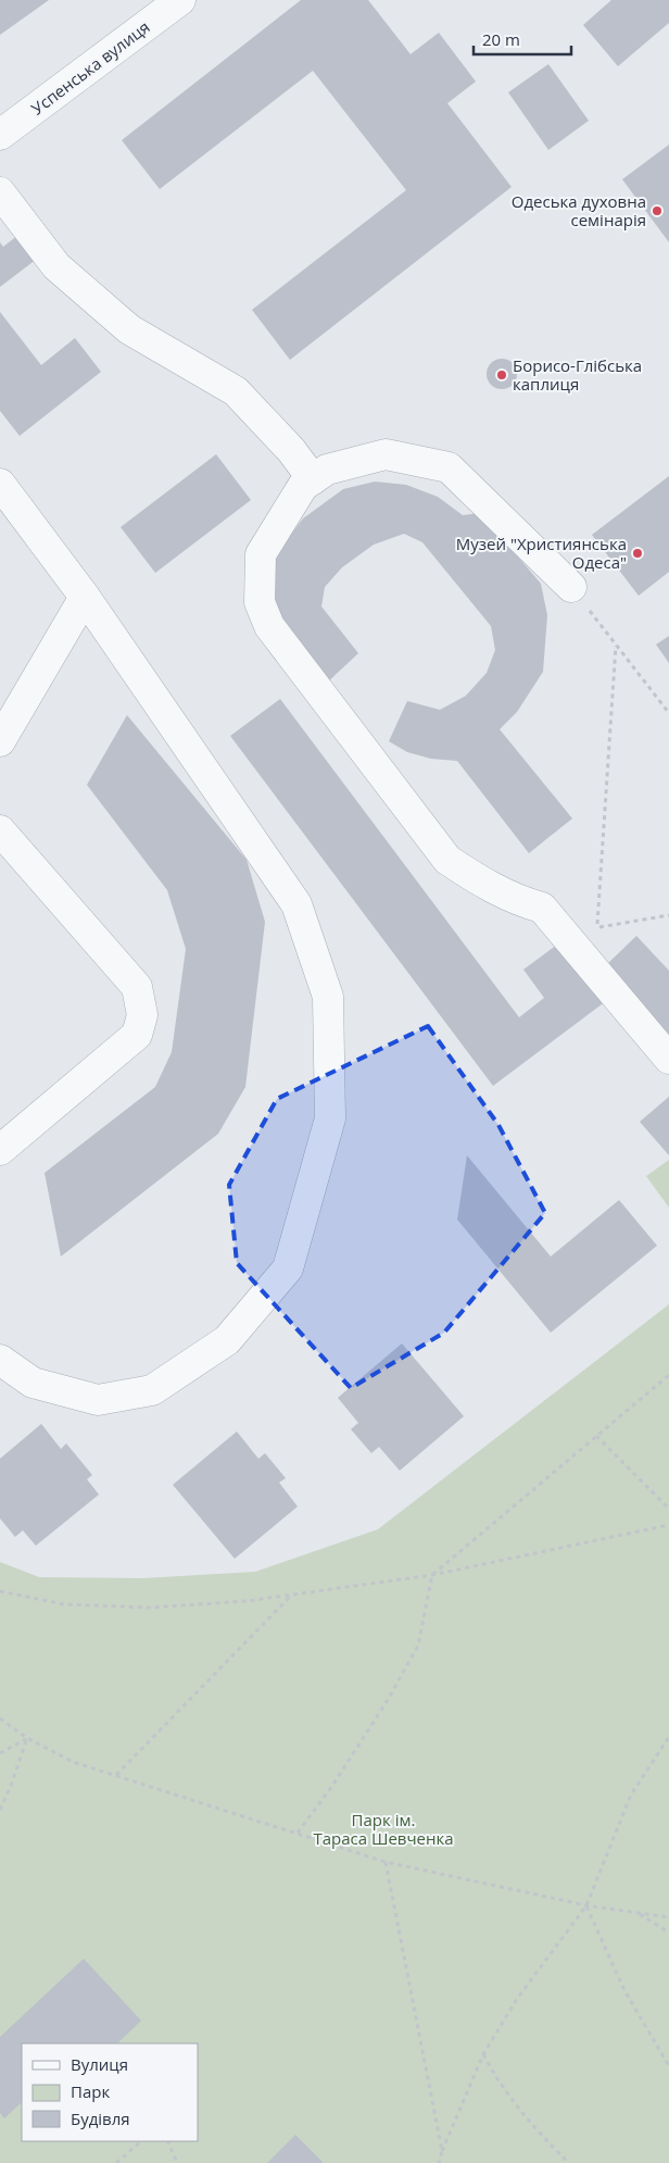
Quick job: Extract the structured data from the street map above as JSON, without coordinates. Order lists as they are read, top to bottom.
{
  "streets": {
    "street": ["Успенська вулиця"]
  },
  "parks": ["Парк ім. Тараса Шевченка"],
  "places": ["Одеська духовна семінарія", "Борисо-Глібська каплиця", "Музей \"Християнська Одеса\""],
  "legend": ["Вулиця", "Парк", "Будівля"],
  "scale_bar": "20 m"
}
